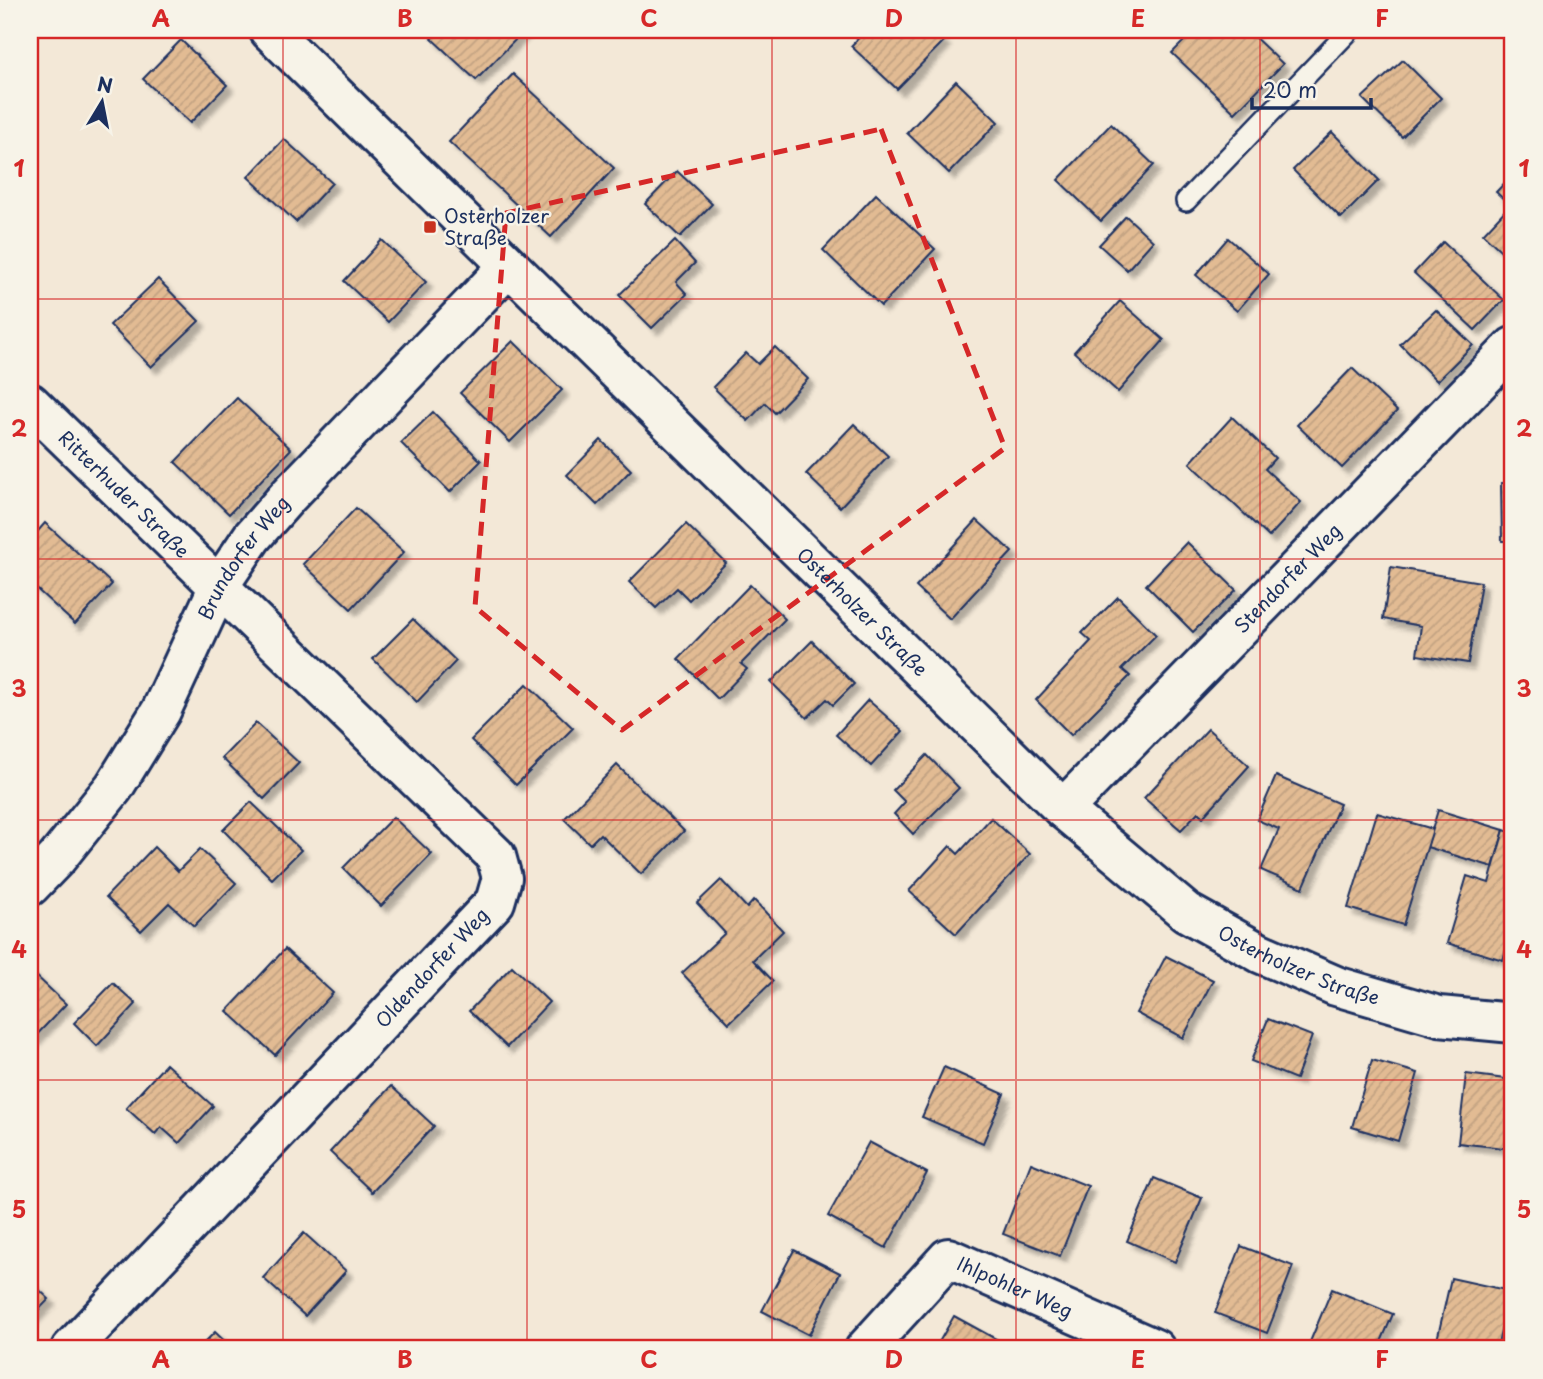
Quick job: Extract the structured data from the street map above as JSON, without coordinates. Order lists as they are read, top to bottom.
{
  "streets": {
    "street": [
      "Ritterhuder Straße",
      "Brundorfer Weg",
      "Stendorfer Weg",
      "Osterholzer Straße",
      "Oldendorfer Weg",
      "Ihlpohler Weg"
    ]
  },
  "crossings": [
    ["Ritterhuder Straße", "Brundorfer Weg"],
    ["Ritterhuder Straße", "Oldendorfer Weg"],
    ["Brundorfer Weg", "Osterholzer Straße"],
    ["Brundorfer Weg", "Oldendorfer Weg"],
    ["Stendorfer Weg", "Osterholzer Straße"]
  ],
  "places": {
    "transit": ["Osterholzer Straße"]
  },
  "scale_bar": "20 m",
  "north": "top",
  "grid": {
    "columns": [
      "A",
      "B",
      "C",
      "D",
      "E",
      "F"
    ],
    "rows": [
      "1",
      "2",
      "3",
      "4",
      "5"
    ]
  }
}
